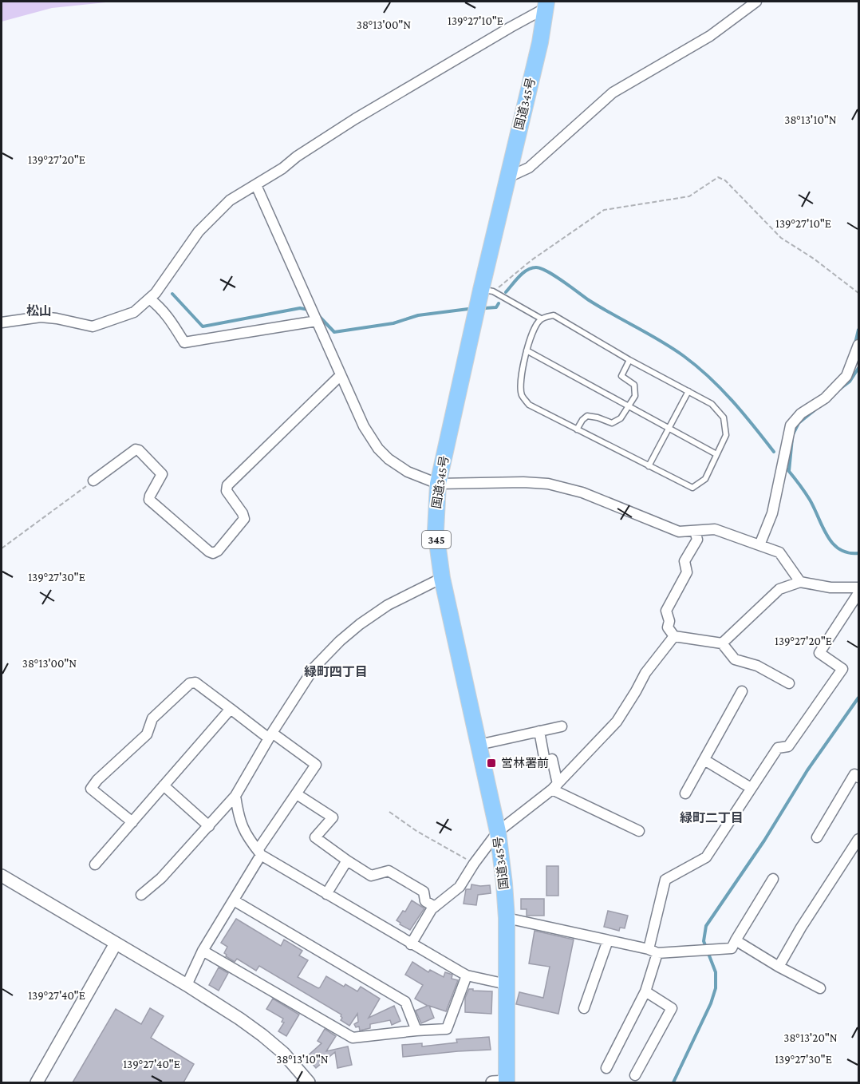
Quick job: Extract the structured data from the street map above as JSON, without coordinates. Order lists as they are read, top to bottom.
{
  "streets": {
    "highway": ["国道345号", "345"]
  },
  "districts": ["松山", "緑町四丁目", "緑町二丁目"],
  "places": {
    "transit": ["営林署前"]
  },
  "coordinates": [
    "139°27'10\"E",
    "38°13'00\"N",
    "38°13'10\"N",
    "139°27'20\"E",
    "139°27'30\"E",
    "139°27'40\"E",
    "38°13'20\"N"
  ]
}
